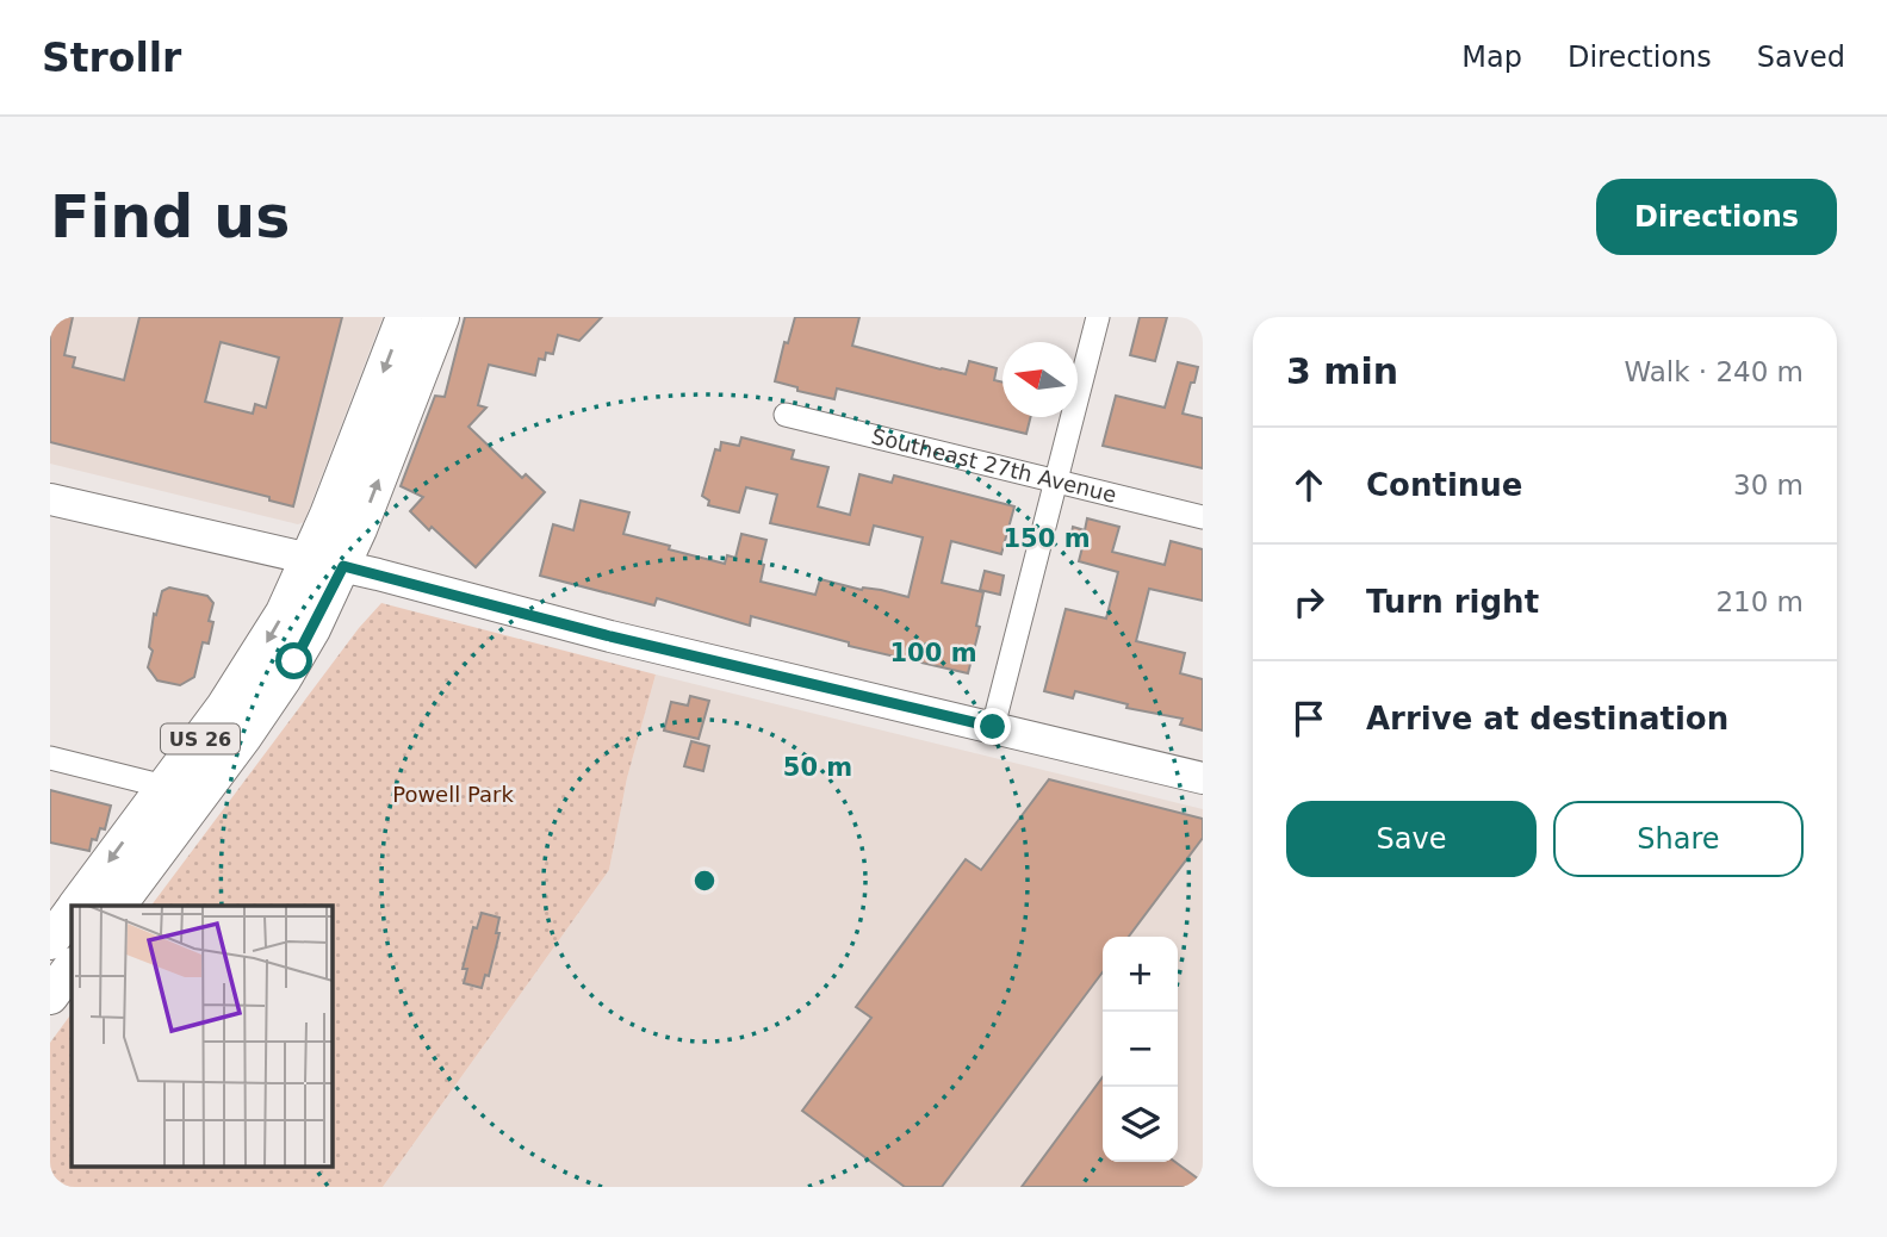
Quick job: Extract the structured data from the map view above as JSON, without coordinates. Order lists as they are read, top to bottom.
{
  "streets": {
    "main road": ["US 26"],
    "street": ["Southeast 27th Avenue"]
  },
  "parks": ["Powell Park"],
  "north": "left",
  "page": {
    "header": "Strollr",
    "nav": ["Map", "Directions", "Saved"],
    "buttons": [
      "Directions",
      ["Save", "Share"]
    ],
    "title": "Find us",
    "heading": ["3 min", "Walk · 240 m"],
    "list": [
      ["Continue", "30 m"],
      ["Turn right", "210 m"],
      "Arrive at destination"
    ],
    "map_buttons": ["+", "−"]
  },
  "rings": ["150 m", "100 m", "50 m"]
}
